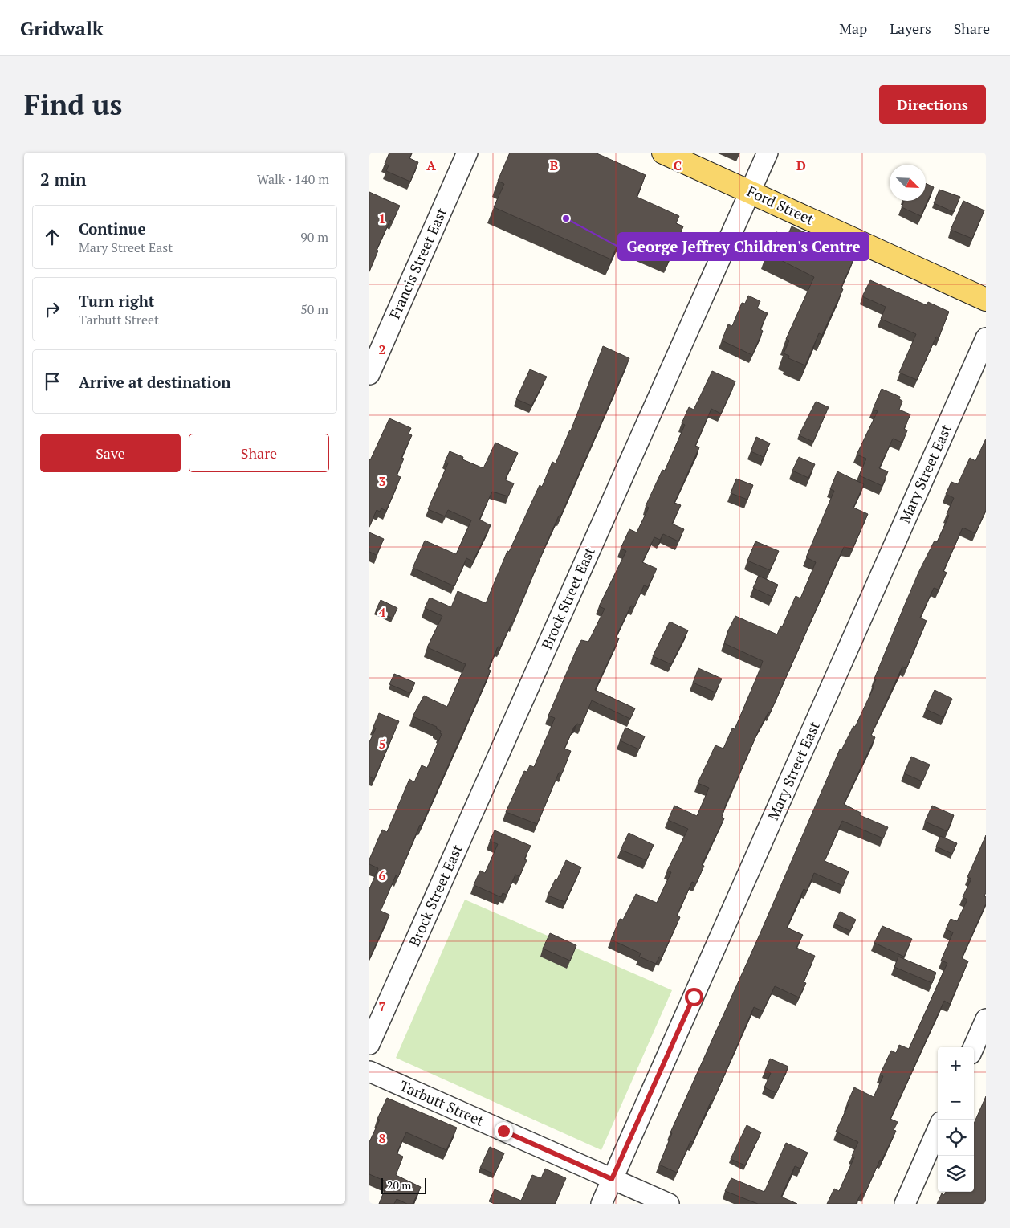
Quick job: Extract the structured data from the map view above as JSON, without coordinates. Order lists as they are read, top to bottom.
{
  "streets": {
    "main road": ["Ford Street"],
    "street": [
      "Francis Street East",
      "Mary Street East",
      "Brock Street East",
      "Tarbutt Street"
    ]
  },
  "crossings": [
    ["Ford Street", "Brock Street East"],
    ["Mary Street East", "Tarbutt Street"]
  ],
  "places": ["George Jeffrey Children's Centre"],
  "scale_bar": "20 m",
  "north": "bottom right",
  "page": {
    "header": "Gridwalk",
    "nav": ["Map", "Layers", "Share"],
    "buttons": [
      "Directions",
      ["Save", "Share"]
    ],
    "title": "Find us",
    "heading": ["2 min", "Walk · 140 m"],
    "list": [
      ["Continue", "Mary Street East", "90 m"],
      ["Turn right", "Tarbutt Street", "50 m"],
      "Arrive at destination"
    ],
    "map_buttons": ["+", "−"],
    "scale": "20 m"
  },
  "grid": {
    "columns": [
      "A",
      "B",
      "C",
      "D"
    ],
    "rows": [
      "1",
      "2",
      "3",
      "4",
      "5",
      "6",
      "7",
      "8"
    ]
  }
}
